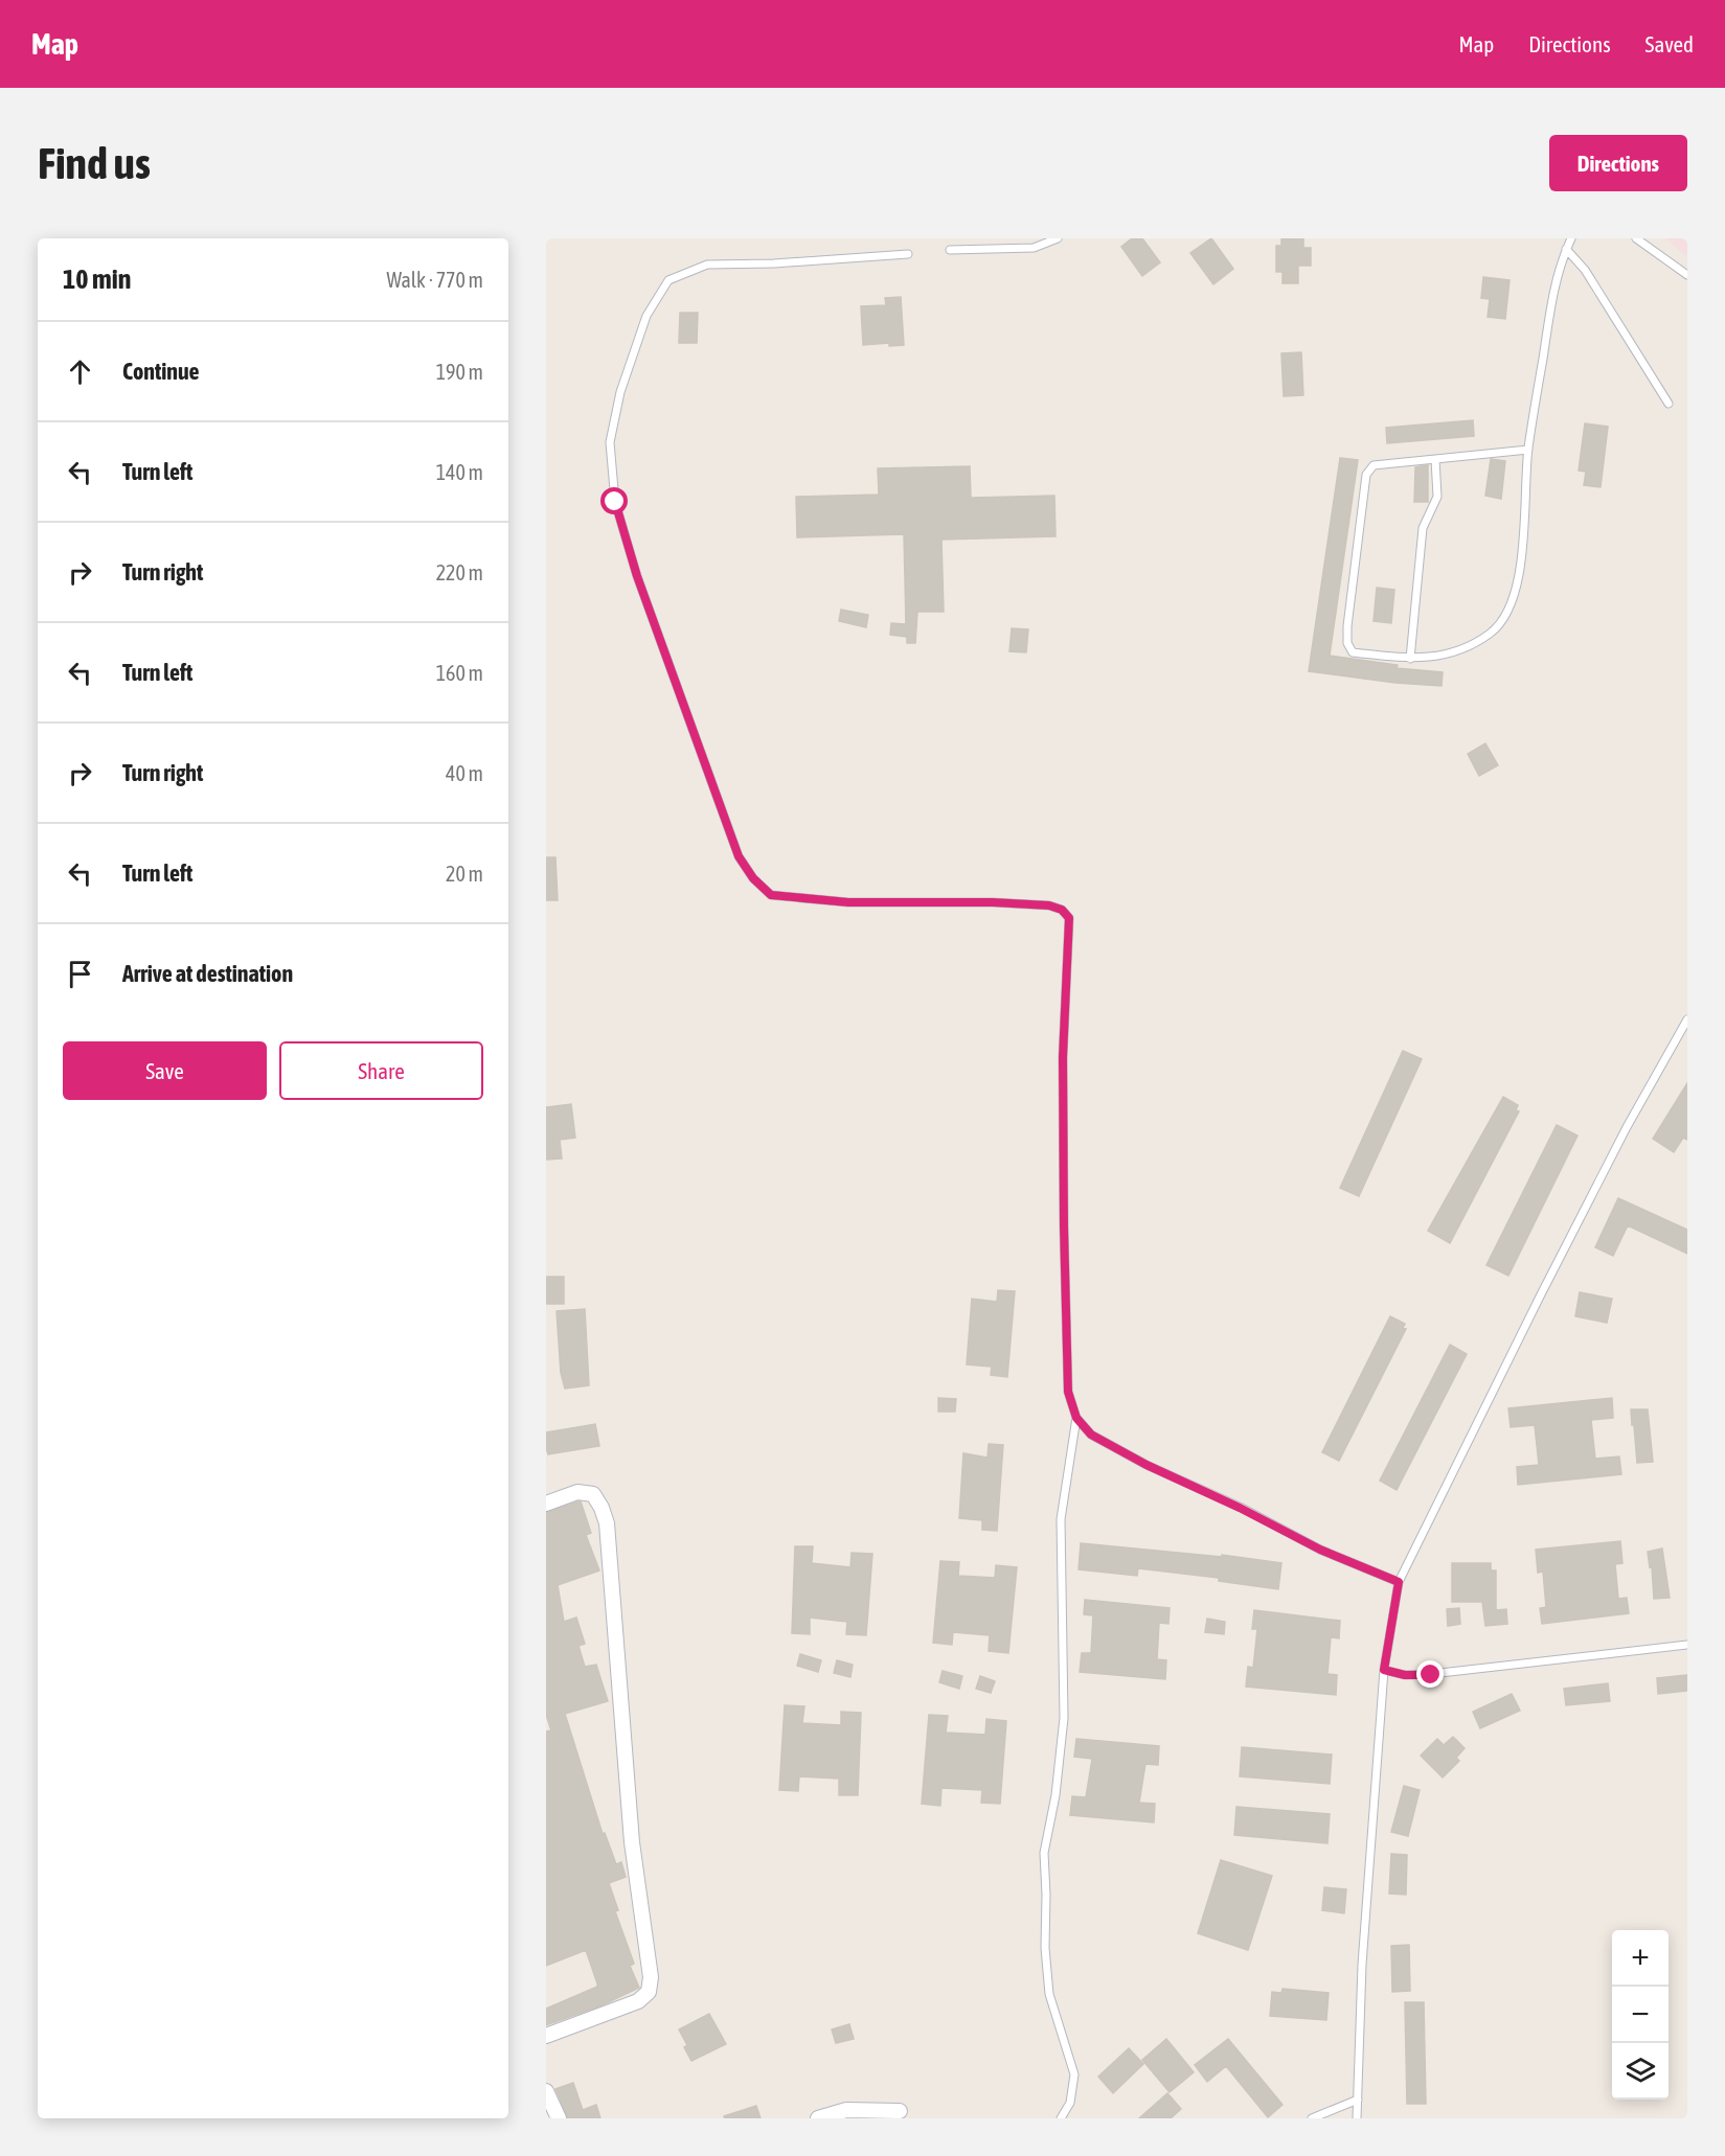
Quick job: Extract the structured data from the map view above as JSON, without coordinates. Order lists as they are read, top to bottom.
{
  "page": {
    "header": "Map",
    "nav": ["Map", "Directions", "Saved"],
    "buttons": [
      "Directions",
      ["Save", "Share"]
    ],
    "title": "Find us",
    "heading": ["10 min", "Walk · 770 m"],
    "list": [
      ["Continue", "190 m"],
      ["Turn left", "140 m"],
      ["Turn right", "220 m"],
      ["Turn left", "160 m"],
      ["Turn right", "40 m"],
      ["Turn left", "20 m"],
      "Arrive at destination"
    ],
    "map_buttons": ["+", "−"]
  }
}
